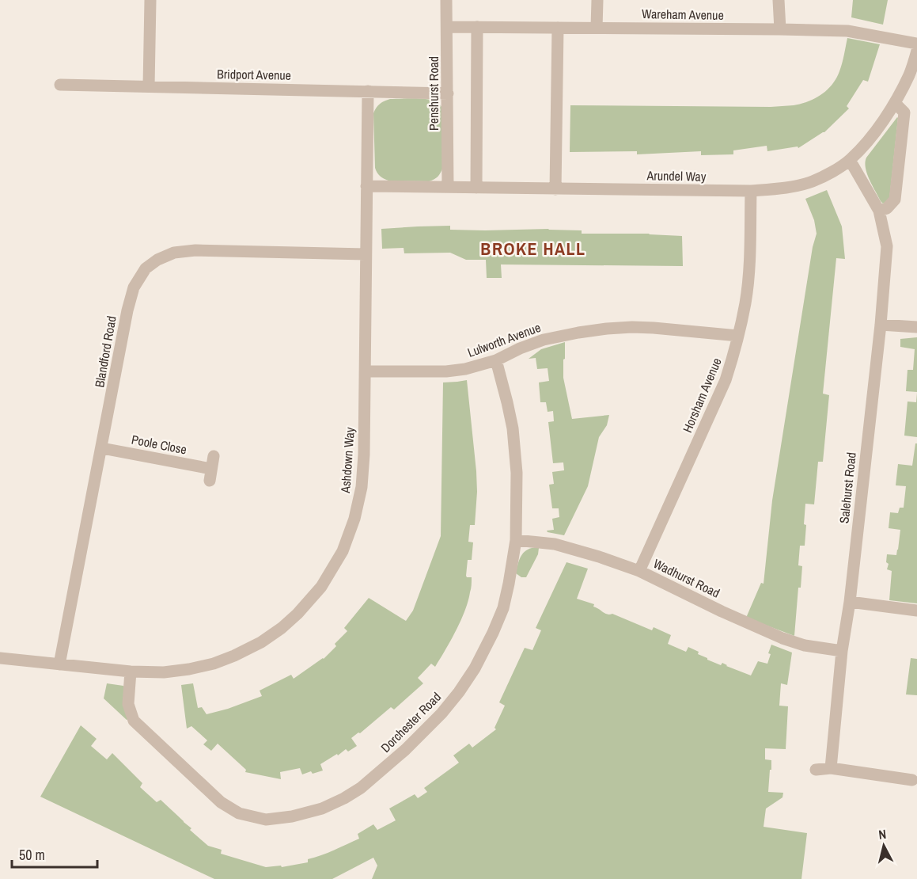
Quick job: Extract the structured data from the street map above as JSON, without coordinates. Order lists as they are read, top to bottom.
{
  "streets": {
    "street": [
      "Wareham Avenue",
      "Bridport Avenue",
      "Penshurst Road",
      "Arundel Way",
      "Lulworth Avenue",
      "Blandford Road",
      "Horsham Avenue",
      "Poole Close",
      "Ashdown Way",
      "Salehurst Road",
      "Wadhurst Road",
      "Dorchester Road"
    ]
  },
  "crossings": [
    ["Wareham Avenue", "Penshurst Road"],
    ["Bridport Avenue", "Penshurst Road"],
    ["Bridport Avenue", "Ashdown Way"],
    ["Penshurst Road", "Arundel Way"],
    ["Arundel Way", "Horsham Avenue"],
    ["Arundel Way", "Ashdown Way"],
    ["Arundel Way", "Salehurst Road"],
    ["Lulworth Avenue", "Horsham Avenue"],
    ["Lulworth Avenue", "Ashdown Way"],
    ["Lulworth Avenue", "Dorchester Road"],
    ["Blandford Road", "Poole Close"],
    ["Blandford Road", "Ashdown Way"],
    ["Horsham Avenue", "Wadhurst Road"],
    ["Ashdown Way", "Dorchester Road"],
    ["Salehurst Road", "Wadhurst Road"],
    ["Wadhurst Road", "Dorchester Road"]
  ],
  "districts": ["BROKE HALL"],
  "scale_bar": "50 m",
  "north": "top"
}
